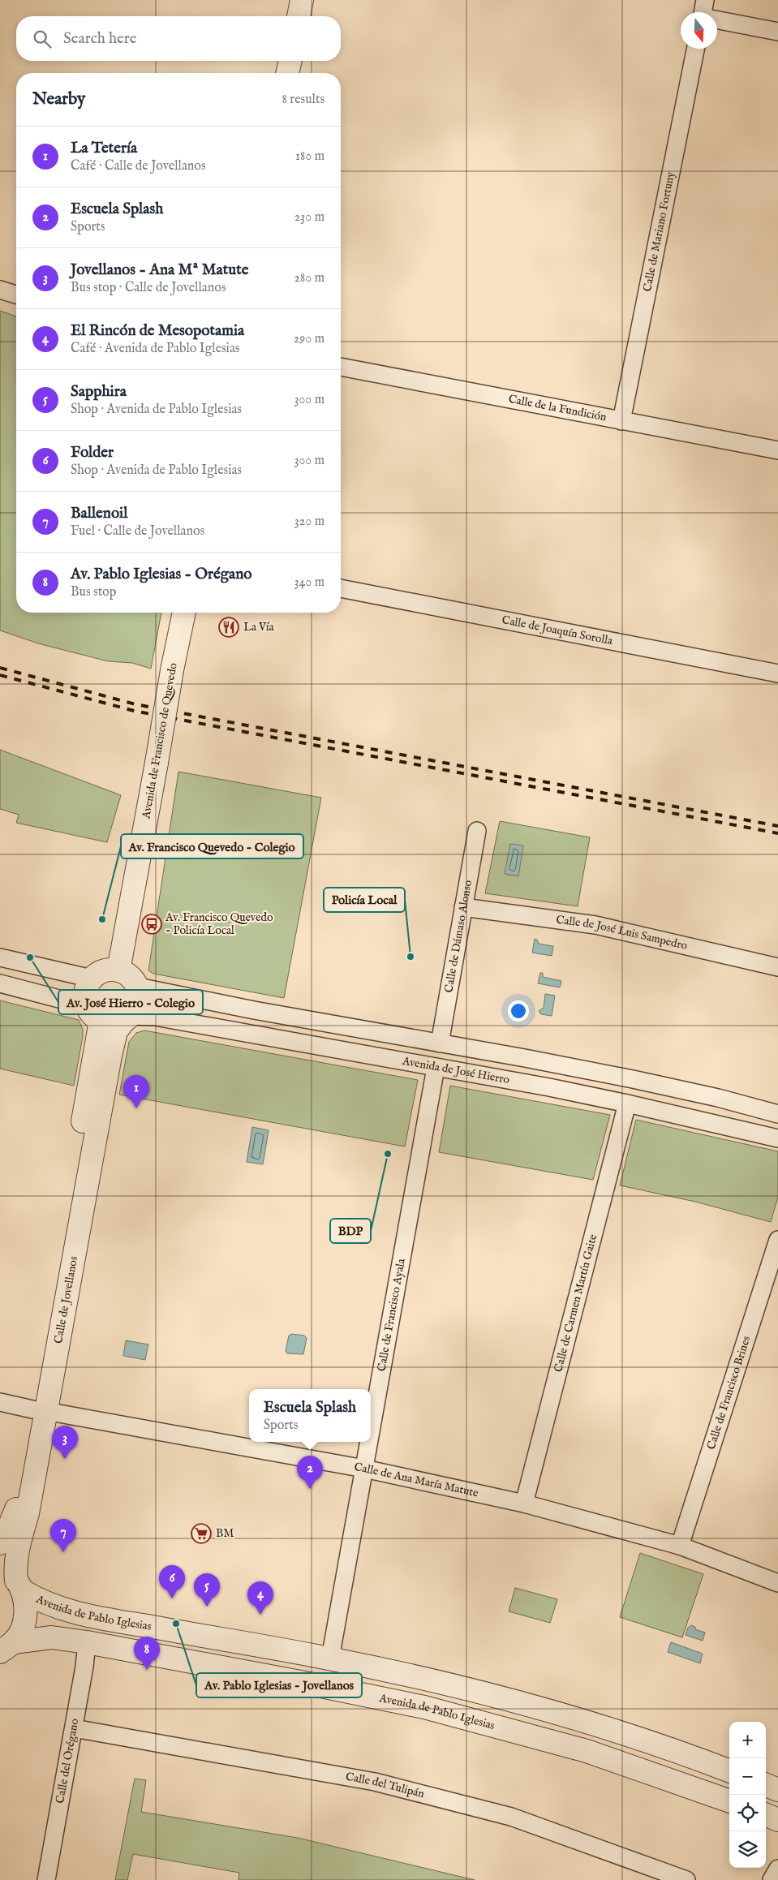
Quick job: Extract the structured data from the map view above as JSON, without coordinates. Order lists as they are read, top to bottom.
{
  "streets": {
    "street": [
      "Calle de Mariano Fortuny",
      "Calle de la Fundición",
      "Calle de Joaquín Sorolla",
      "Avenida de Francisco de Quevedo",
      "Calle de José Luis Sampedro",
      "Calle de Dámaso Alonso",
      "Avenida de José Hierro",
      "Calle de Jovellanos",
      "Calle de Carmen Martín Gaite",
      "Calle de Francisco Ayala",
      "Calle de Francisco Brines",
      "Calle de Ana María Matute",
      "Avenida de Pablo Iglesias",
      "Calle del Orégano",
      "Calle del Tulipán"
    ]
  },
  "crossings": [
    ["Calle de Mariano Fortuny", "Calle de la Fundición"],
    ["Avenida de Francisco de Quevedo", "Avenida de José Hierro"],
    ["Avenida de Francisco de Quevedo", "Calle de Jovellanos"],
    ["Calle de José Luis Sampedro", "Calle de Dámaso Alonso"],
    ["Avenida de José Hierro", "Calle de Jovellanos"],
    ["Avenida de José Hierro", "Calle de Carmen Martín Gaite"],
    ["Avenida de José Hierro", "Calle de Francisco Ayala"],
    ["Calle de Jovellanos", "Calle de Ana María Matute"],
    ["Calle de Jovellanos", "Avenida de Pablo Iglesias"],
    ["Calle de Carmen Martín Gaite", "Calle de Ana María Matute"],
    ["Calle de Francisco Ayala", "Calle de Ana María Matute"],
    ["Calle de Francisco Ayala", "Avenida de Pablo Iglesias"],
    ["Calle de Francisco Brines", "Calle de Ana María Matute"],
    ["Avenida de Pablo Iglesias", "Calle del Orégano"],
    ["Calle del Orégano", "Calle del Tulipán"]
  ],
  "places": {
    "restaurant": ["La Vía"],
    "other": [
      "Av. Francisco Quevedo - Colegio",
      "Policía Local",
      "Av. José Hierro - Colegio",
      "BDP",
      "Av. Pablo Iglesias - Jovellanos"
    ],
    "bus stop": ["Av. Francisco Quevedo - Policía Local"],
    "supermarket": ["BM"]
  },
  "north": "bottom",
  "page": {
    "search": "Search here",
    "heading": ["Nearby", "8 results"],
    "list": [
      {
        "mark": "1",
        "name": "La Tetería",
        "note": "Café · Calle de Jovellanos",
        "value": "180 m"
      },
      {
        "mark": "2",
        "name": "Escuela Splash",
        "note": "Sports",
        "value": "230 m"
      },
      {
        "mark": "3",
        "name": "Jovellanos - Ana Mª Matute",
        "note": "Bus stop · Calle de Jovellanos",
        "value": "280 m"
      },
      {
        "mark": "4",
        "name": "El Rincón de Mesopotamia",
        "note": "Café · Avenida de Pablo Iglesias",
        "value": "290 m"
      },
      {
        "mark": "5",
        "name": "Sapphira",
        "note": "Shop · Avenida de Pablo Iglesias",
        "value": "300 m"
      },
      {
        "mark": "6",
        "name": "Folder",
        "note": "Shop · Avenida de Pablo Iglesias",
        "value": "300 m"
      },
      {
        "mark": "7",
        "name": "Ballenoil",
        "note": "Fuel · Calle de Jovellanos",
        "value": "320 m"
      },
      {
        "mark": "8",
        "name": "Av. Pablo Iglesias - Orégano",
        "note": "Bus stop",
        "value": "340 m"
      }
    ],
    "pins": [
      "1",
      "3",
      "2",
      "7",
      "6",
      "5",
      "4",
      "8"
    ],
    "popup": ["Escuela Splash", "Sports"],
    "map_buttons": ["+", "−"]
  }
}
